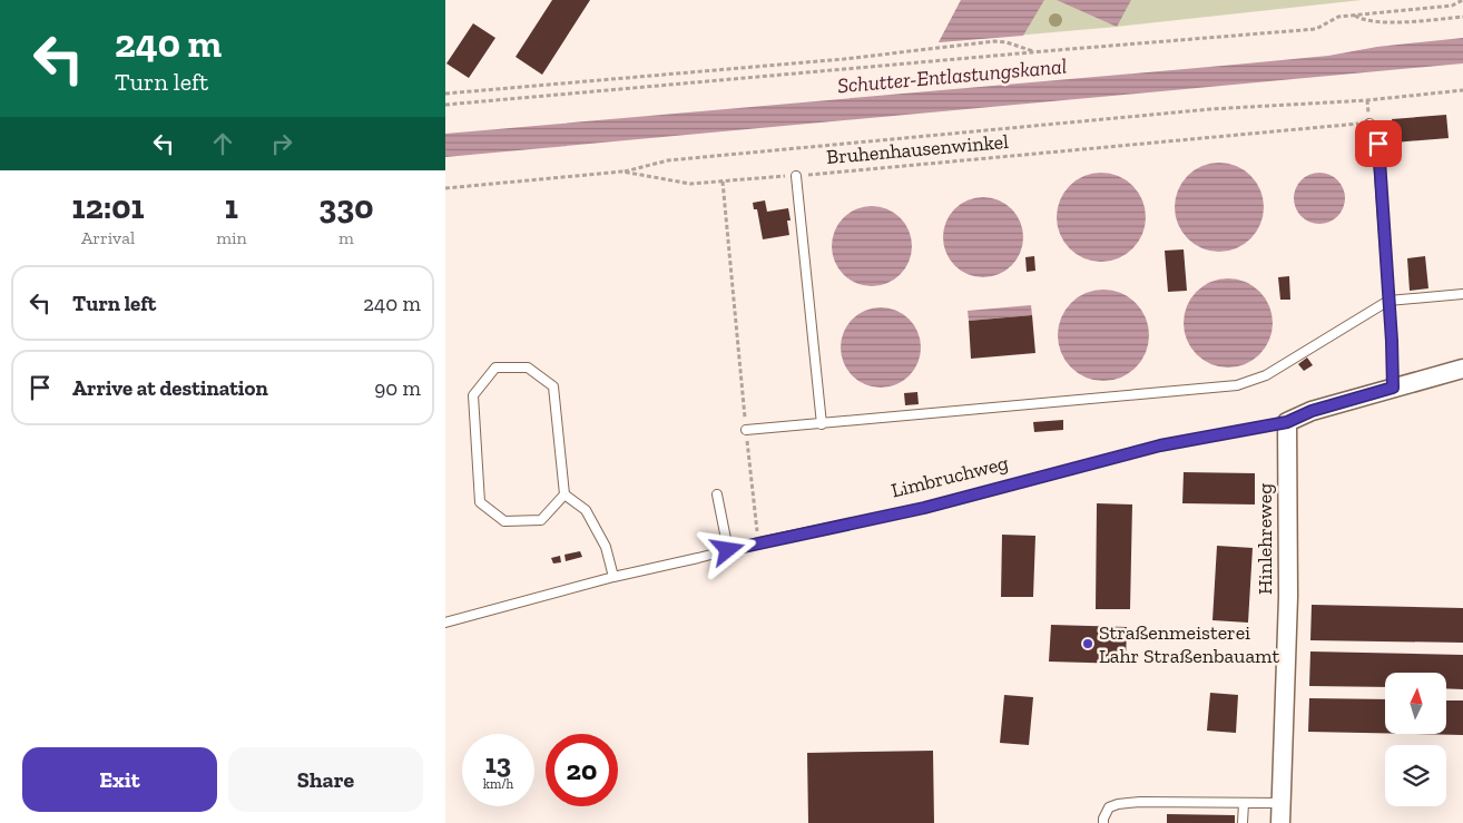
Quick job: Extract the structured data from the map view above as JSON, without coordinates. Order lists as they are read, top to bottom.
{
  "streets": {
    "street": ["Limbruchweg", "Hinlehreweg"],
    "path": ["Bruhenhausenwinkel"]
  },
  "crossings": [
    ["Limbruchweg", "Hinlehreweg"]
  ],
  "water": ["Schutter-Entlastungskanal"],
  "places": ["Straßenmeisterei Lahr Straßenbauamt"],
  "north": "top",
  "page": {
    "turn": ["240 m", "Turn left"],
    "eta": [
      "12:01",
      "Arrival",
      "1",
      "min",
      "330",
      "m"
    ],
    "list": [
      {
        "name": "Turn left",
        "value": "240 m"
      },
      {
        "name": "Arrive at destination",
        "value": "90 m"
      }
    ],
    "speed": "13 km/h",
    "limit": "20",
    "buttons": ["Exit", "Share"]
  }
}
